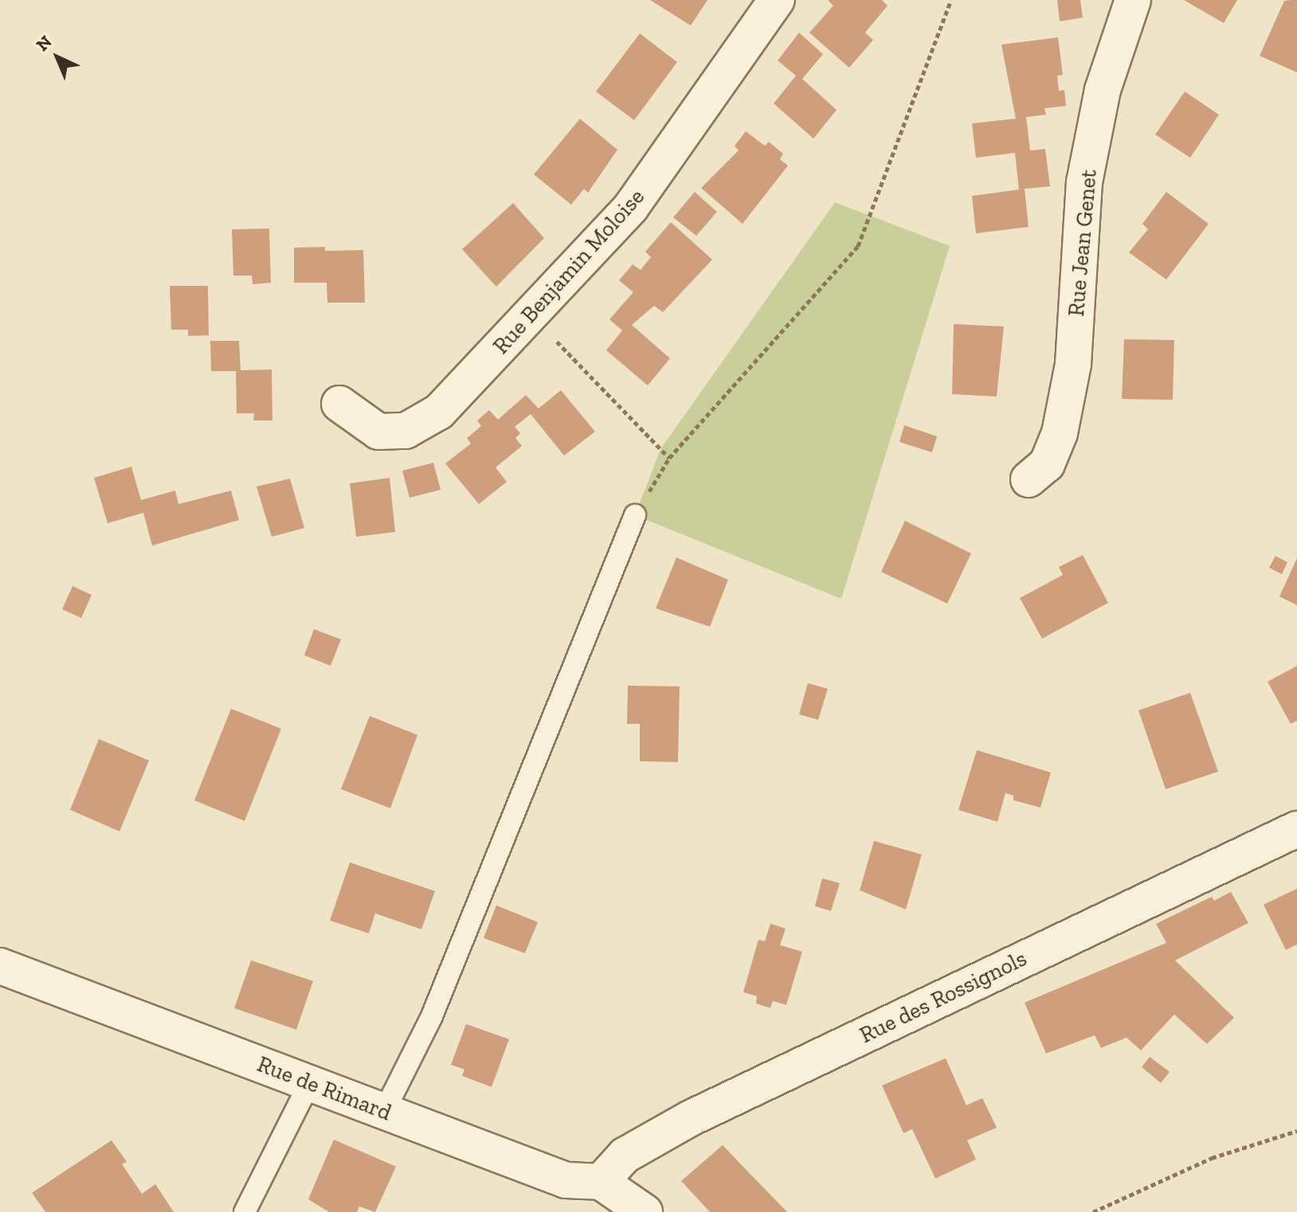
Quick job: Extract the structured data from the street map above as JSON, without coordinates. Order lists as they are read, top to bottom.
{
  "streets": {
    "street": [
      "Rue Jean Genet",
      "Rue Benjamin Moloise",
      "Rue des Rossignols",
      "Rue de Rimard"
    ]
  },
  "crossings": [
    ["Rue des Rossignols", "Rue de Rimard"]
  ],
  "north": "top left"
}
